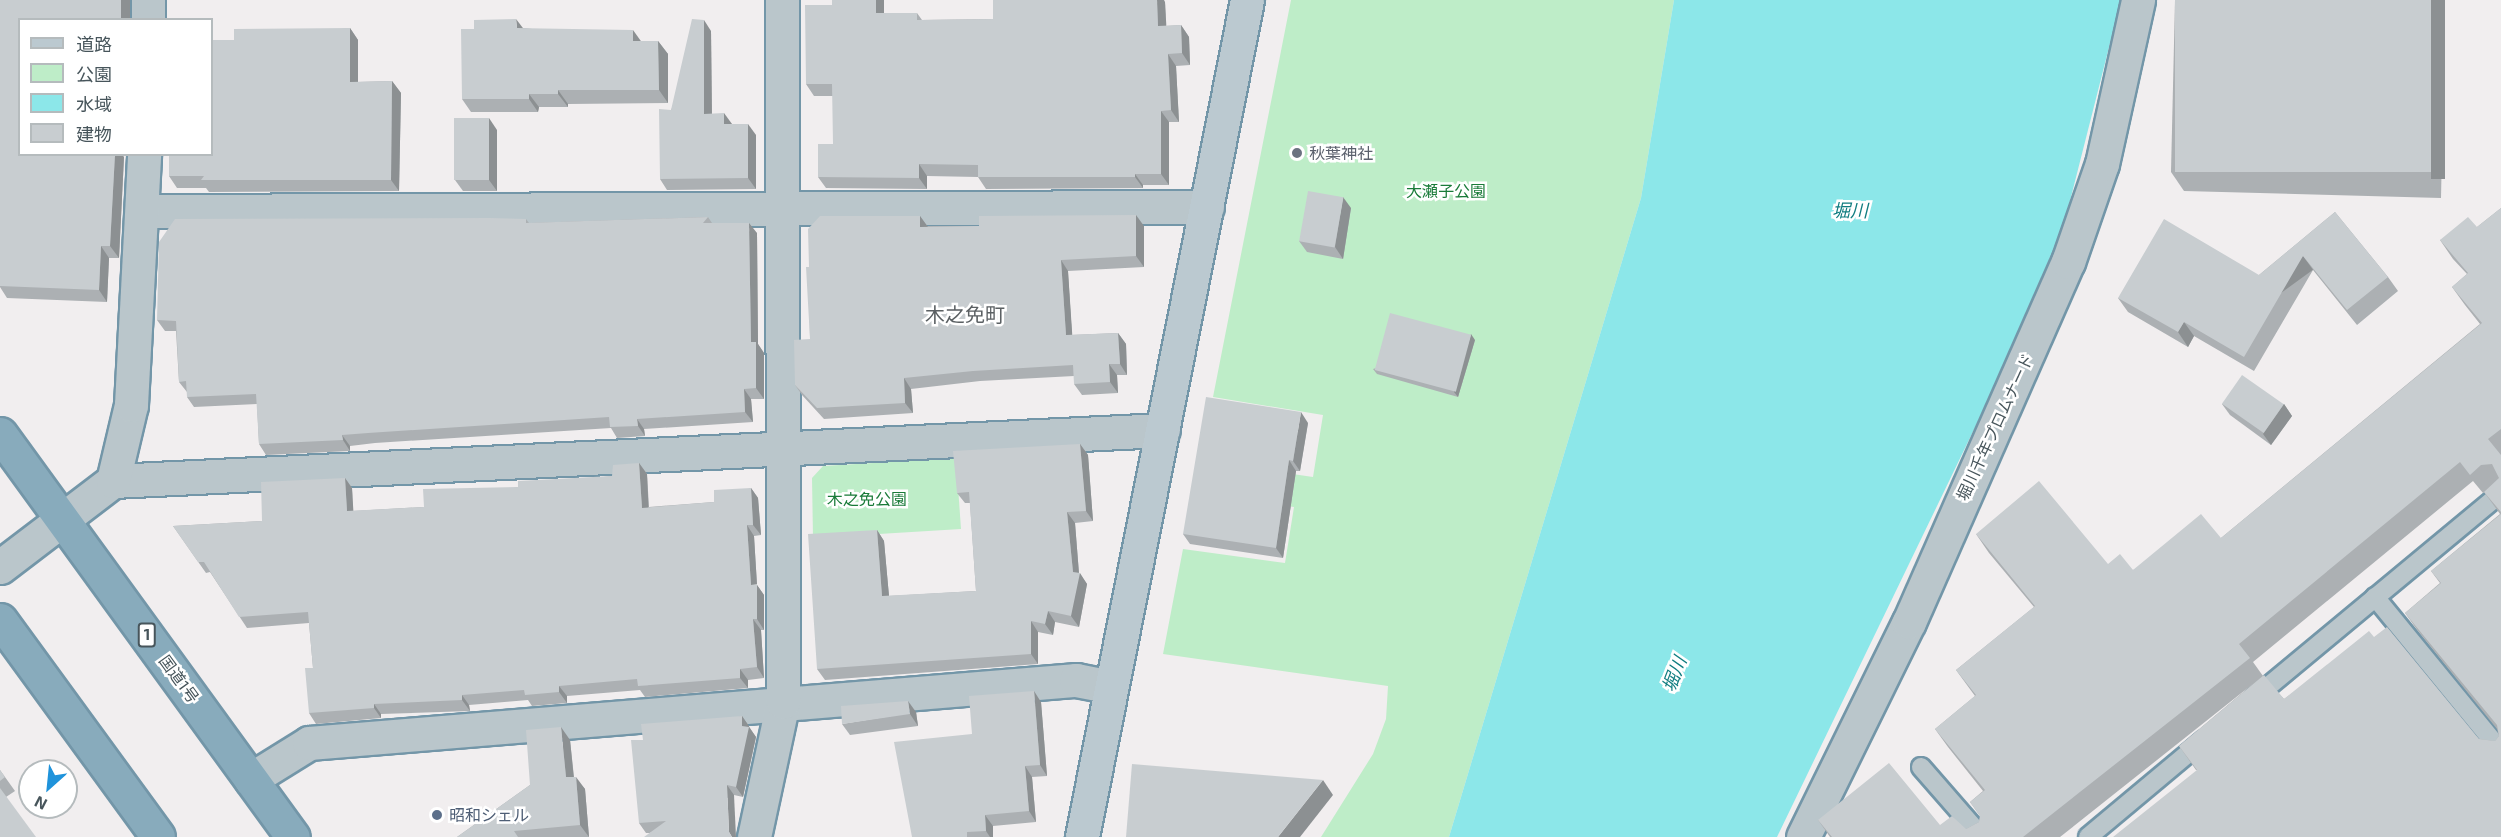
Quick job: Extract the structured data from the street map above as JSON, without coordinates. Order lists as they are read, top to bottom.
{
  "streets": {
    "highway": ["1", "国道1号"],
    "street": ["堀川千年プロムナード"]
  },
  "districts": ["木之免町"],
  "water": ["堀川"],
  "parks": ["大瀬子公園", "木之免公園"],
  "places": ["秋葉神社", "昭和シェル"],
  "legend": [
    "道路",
    "公園",
    "水域",
    "建物"
  ],
  "north": "bottom left"
}
